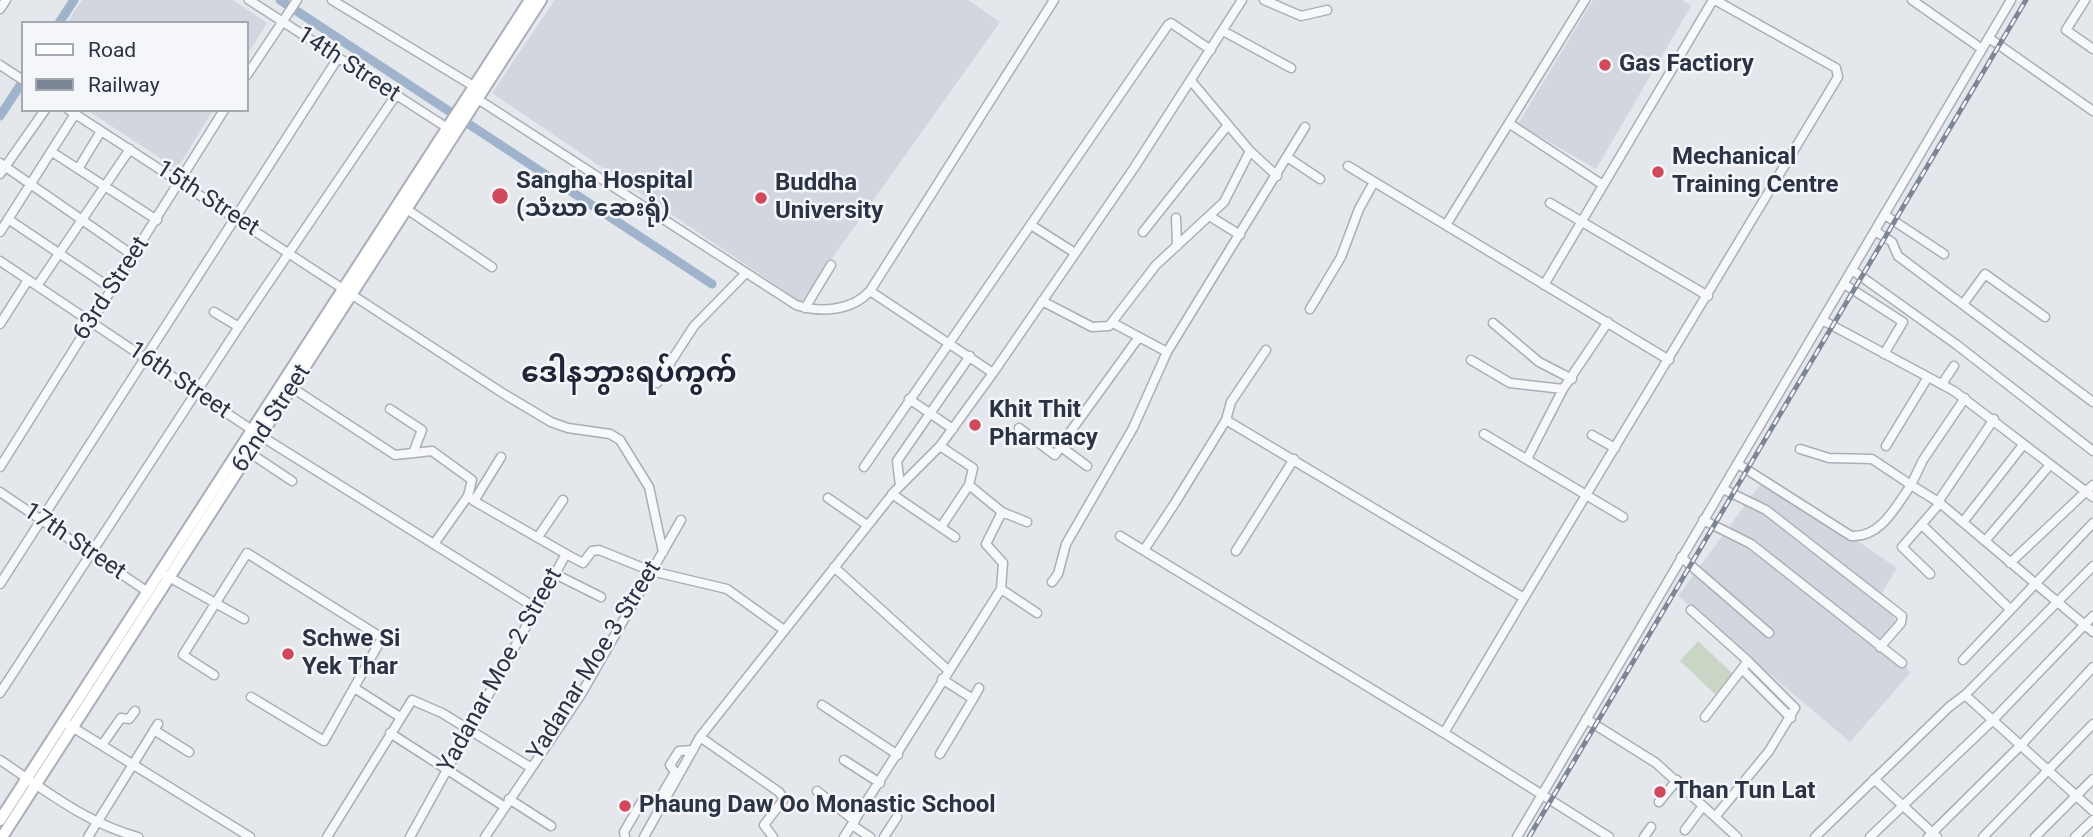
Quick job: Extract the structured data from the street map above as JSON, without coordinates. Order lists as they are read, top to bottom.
{
  "streets": {
    "main road": ["62nd Street"],
    "street": [
      "14th Street",
      "15th Street",
      "63rd Street",
      "16th Street",
      "17th Street",
      "Yadanar Moe 3 Street",
      "Yadanar Moe 2 Street"
    ]
  },
  "crossings": [
    ["14th Street", "62nd Street"],
    ["15th Street", "63rd Street"],
    ["15th Street", "62nd Street"],
    ["63rd Street", "16th Street"],
    ["16th Street", "62nd Street"],
    ["16th Street", "Yadanar Moe 2 Street"],
    ["62nd Street", "17th Street"],
    ["Yadanar Moe 3 Street", "Yadanar Moe 2 Street"]
  ],
  "districts": ["ဒေါနဘွားရပ်ကွက်"],
  "places": [
    "Gas Factiory",
    "Mechanical Training Centre",
    "Sangha Hospital (သံဃာ ဆေးရုံ)",
    "Buddha University",
    "Khit Thit Pharmacy",
    "Schwe Si Yek Thar",
    "Than Tun Lat",
    "Phaung Daw Oo Monastic School"
  ],
  "legend": ["Road", "Railway"]
}
